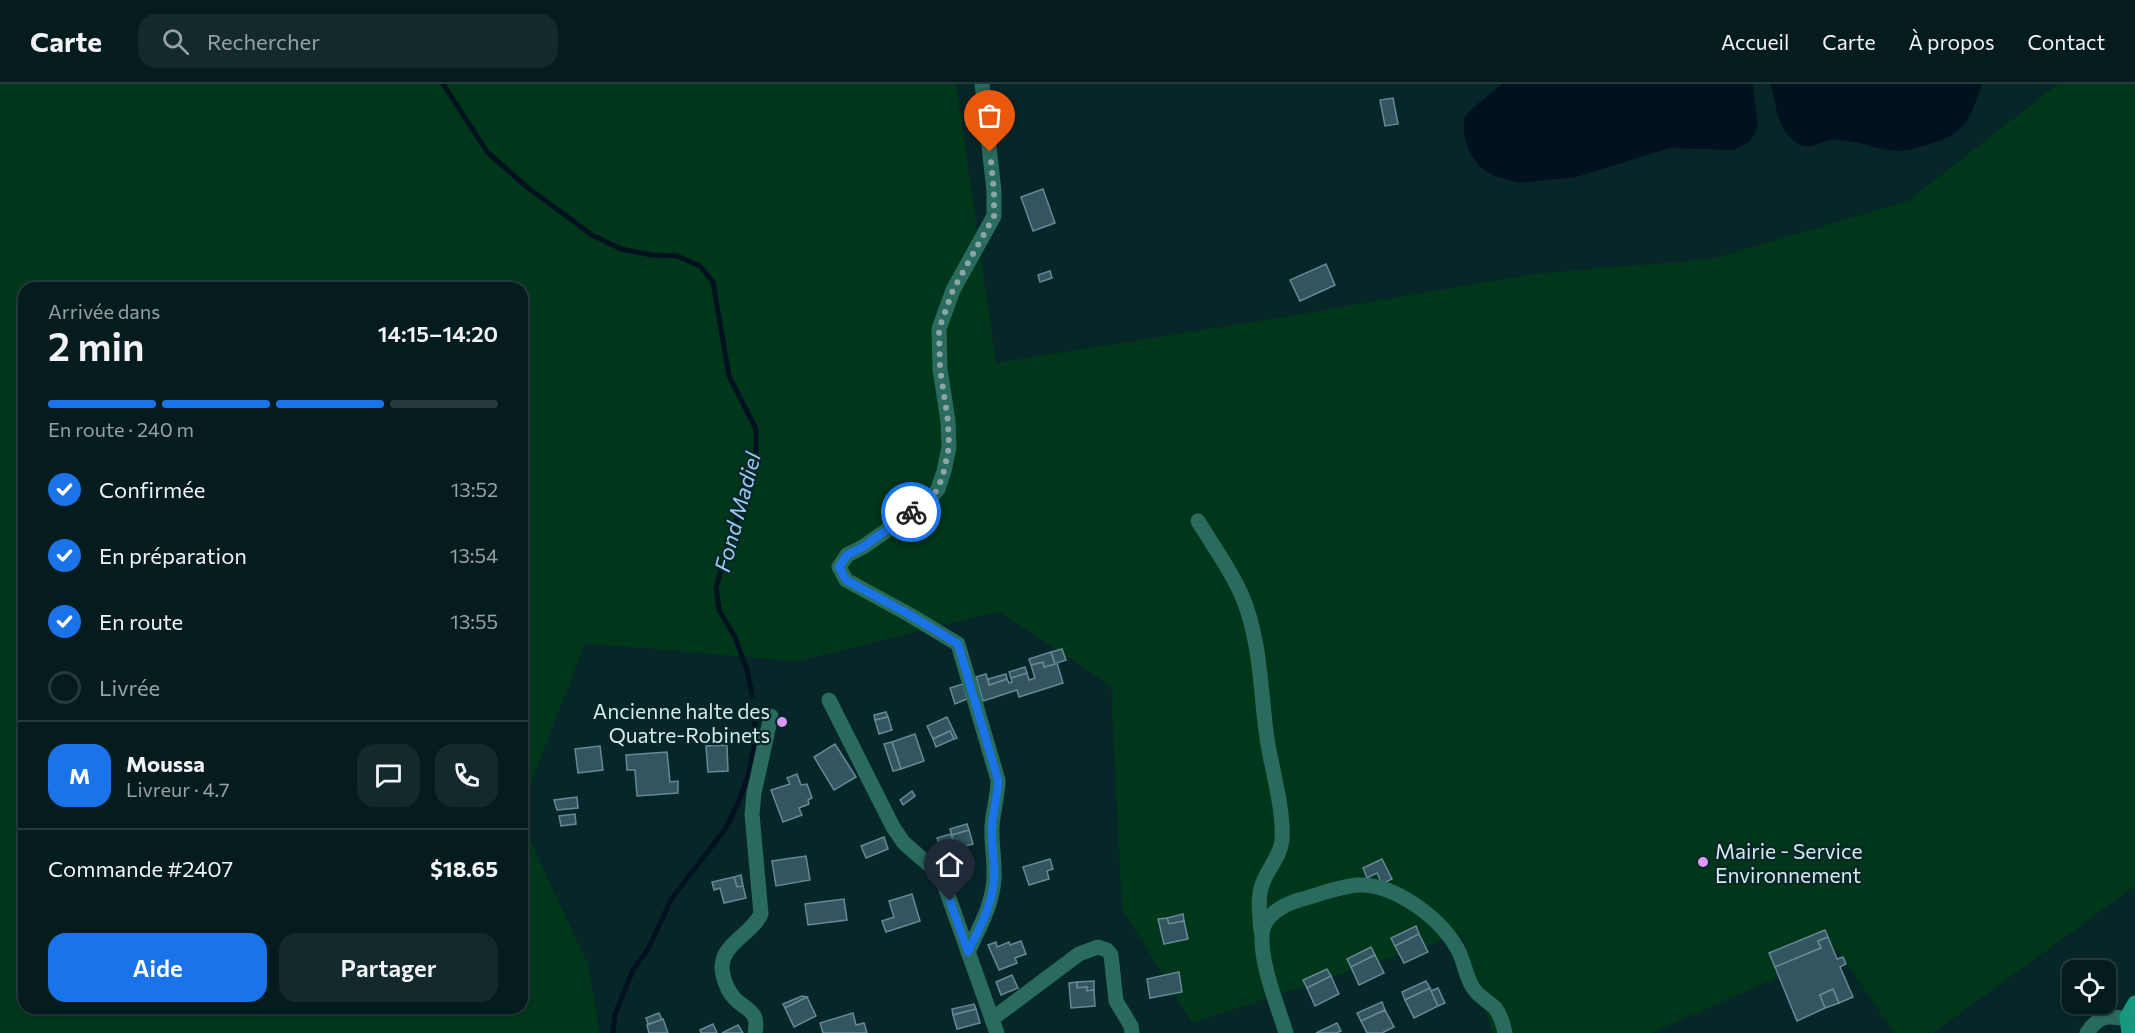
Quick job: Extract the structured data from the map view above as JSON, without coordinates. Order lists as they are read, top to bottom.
{
  "water": ["Fond Madiel"],
  "places": ["Ancienne halte des Quatre-Robinets", "Mairie - Service Environnement"],
  "page": {
    "header": "Carte",
    "search": "Rechercher",
    "nav": [
      "Accueil",
      "Carte",
      "À propos",
      "Contact"
    ],
    "heading": ["2 min", "Arrivée dans", "14:15–14:20"],
    "panel": [
      "Moussa",
      "Livreur · 4.7",
      "Commande #2407",
      "$18.65"
    ],
    "bar": "En route · 240 m",
    "list": [
      ["Confirmée", "13:52"],
      ["En préparation", "13:54"],
      ["En route", "13:55"],
      "Livrée"
    ],
    "round": "M",
    "buttons": ["Aide", "Partager"]
  }
}
